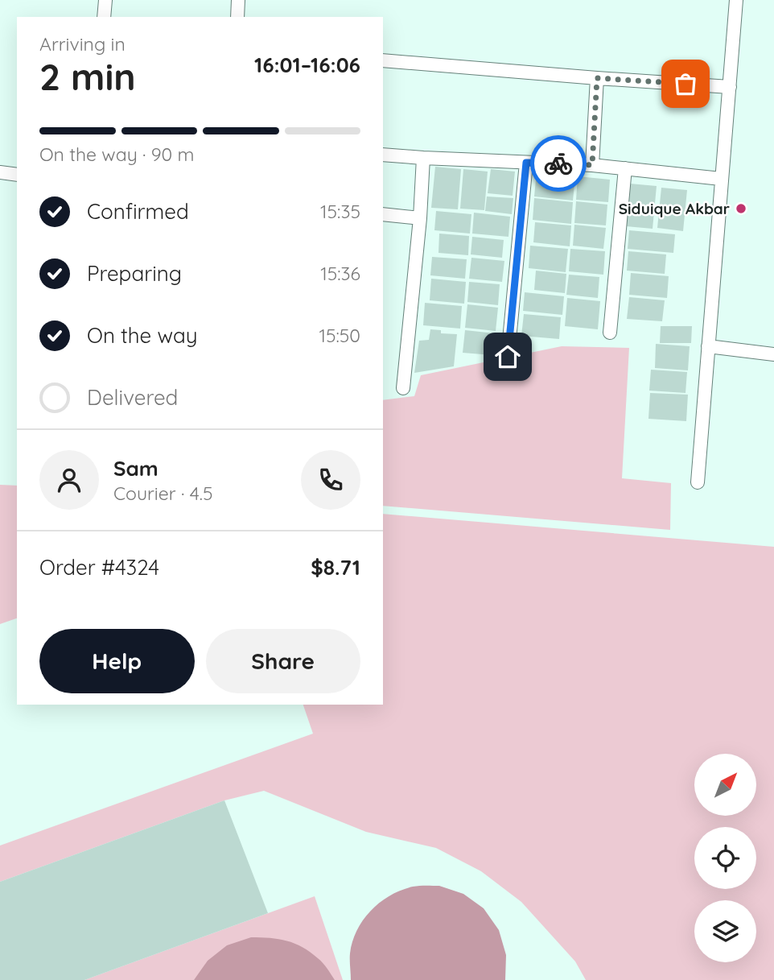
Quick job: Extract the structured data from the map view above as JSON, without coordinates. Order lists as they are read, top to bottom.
{
  "places": ["Siduique Akbar"],
  "north": "top right",
  "page": {
    "heading": ["2 min", "Arriving in", "16:01–16:06"],
    "panel": [
      "Sam",
      "Courier · 4.5",
      "Order #4324",
      "$8.71"
    ],
    "bar": "On the way · 90 m",
    "list": [
      ["Confirmed", "15:35"],
      ["Preparing", "15:36"],
      ["On the way", "15:50"],
      "Delivered"
    ],
    "buttons": ["Help", "Share"]
  }
}
